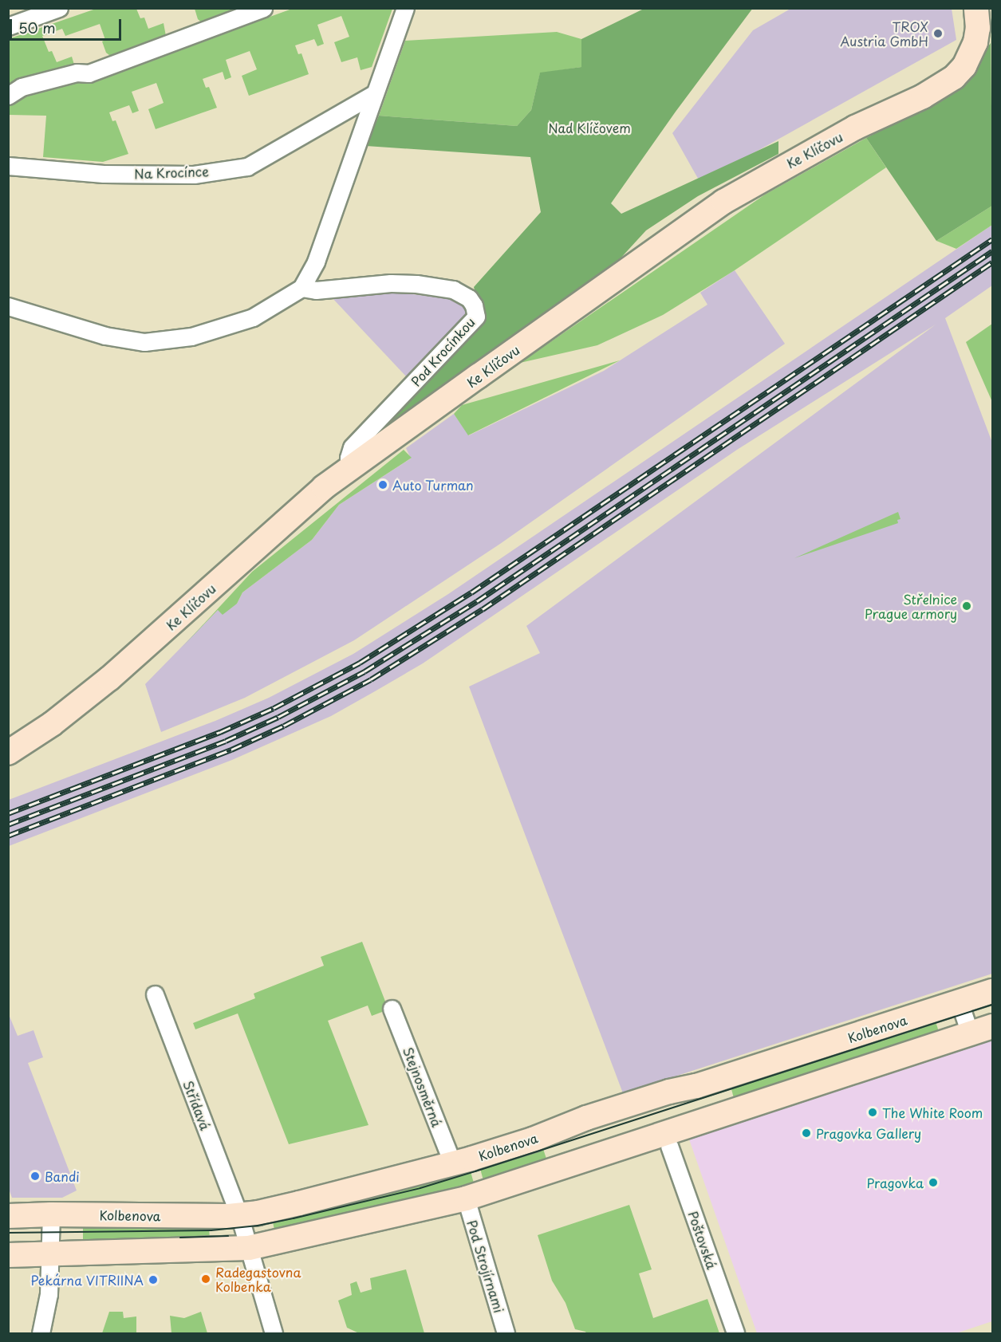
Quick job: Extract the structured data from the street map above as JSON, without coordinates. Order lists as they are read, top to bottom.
{
  "streets": {
    "main road": ["Ke Klíčovu", "Kolbenova"],
    "street": [
      "Na Krocínce",
      "Pod Krocínkou",
      "Stejnosměrná",
      "Střídavá",
      "Poštovská",
      "Pod Strojírnami"
    ]
  },
  "crossings": [
    ["Ke Klíčovu", "Pod Krocínkou"],
    ["Kolbenova", "Stejnosměrná"],
    ["Kolbenova", "Střídavá"]
  ],
  "parks": ["Nad Klíčovem"],
  "places": [
    "TROX Austria GmbH",
    "Auto Turman",
    "Střelnice Prague armory",
    "The White Room",
    "Pragovka Gallery",
    "Bandi",
    "Pragovka",
    "Radegastovna Kolbenka",
    "Pekárna VITRIINA"
  ],
  "scale_bar": "50 m"
}
